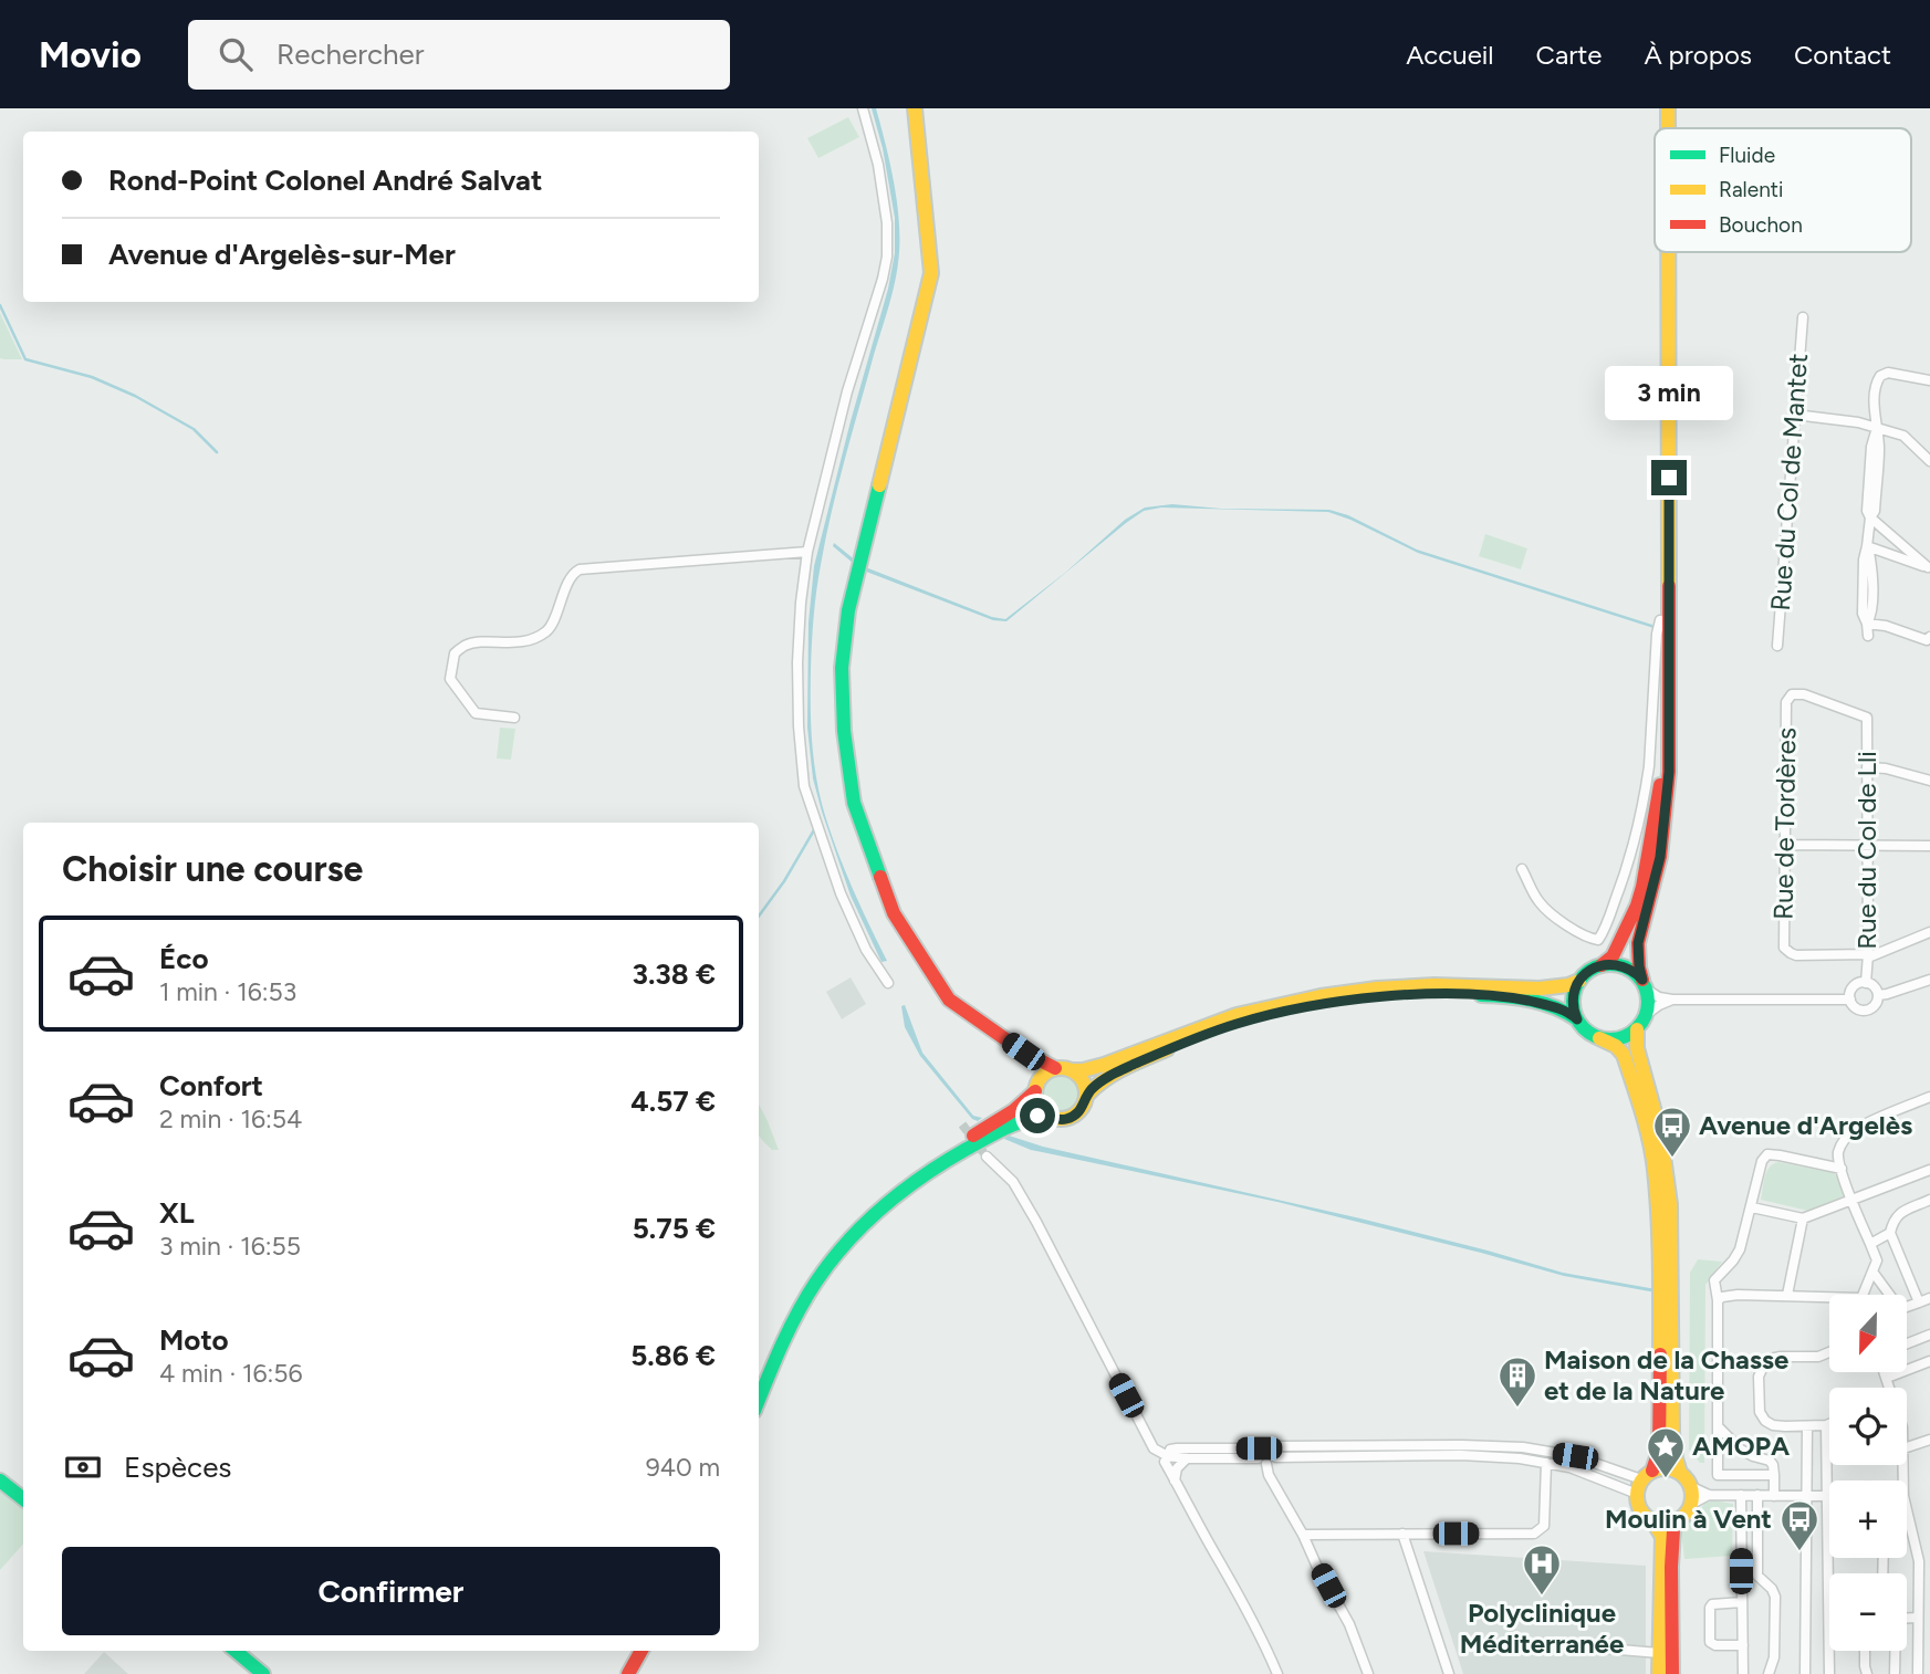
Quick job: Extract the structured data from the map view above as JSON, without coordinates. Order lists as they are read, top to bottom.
{
  "streets": {
    "street": ["Rue du Col de Mantet", "Rue de Tordères", "Rue du Col de Lli"]
  },
  "crossings": [
    ["Rue de Tordères", "Rue du Col de Lli"]
  ],
  "places": {
    "bus stop": ["Avenue d'Argelès", "Moulin à Vent"],
    "building": ["Maison de la Chasse et de la Nature"],
    "place": ["AMOPA"],
    "hospital": ["Polyclinique Méditerranée"]
  },
  "legend": ["Fluide", "Ralenti", "Bouchon"],
  "north": "bottom",
  "page": {
    "header": "Movio",
    "search": "Rechercher",
    "nav": [
      "Accueil",
      "Carte",
      "À propos",
      "Contact"
    ],
    "banner": ["Rond-Point Colonel André Salvat", "Avenue d'Argelès-sur-Mer"],
    "bubble": "3 min",
    "heading": "Choisir une course",
    "list": [
      {
        "name": "Éco",
        "note": "1 min · 16:53",
        "value": "3.38 €"
      },
      {
        "name": "Confort",
        "note": "2 min · 16:54",
        "value": "4.57 €"
      },
      {
        "name": "XL",
        "note": "3 min · 16:55",
        "value": "5.75 €"
      },
      {
        "name": "Moto",
        "note": "4 min · 16:56",
        "value": "5.86 €"
      }
    ],
    "map_buttons": ["+", "−"],
    "pay": ["Espèces", "940 m"],
    "buttons": "Confirmer"
  }
}
